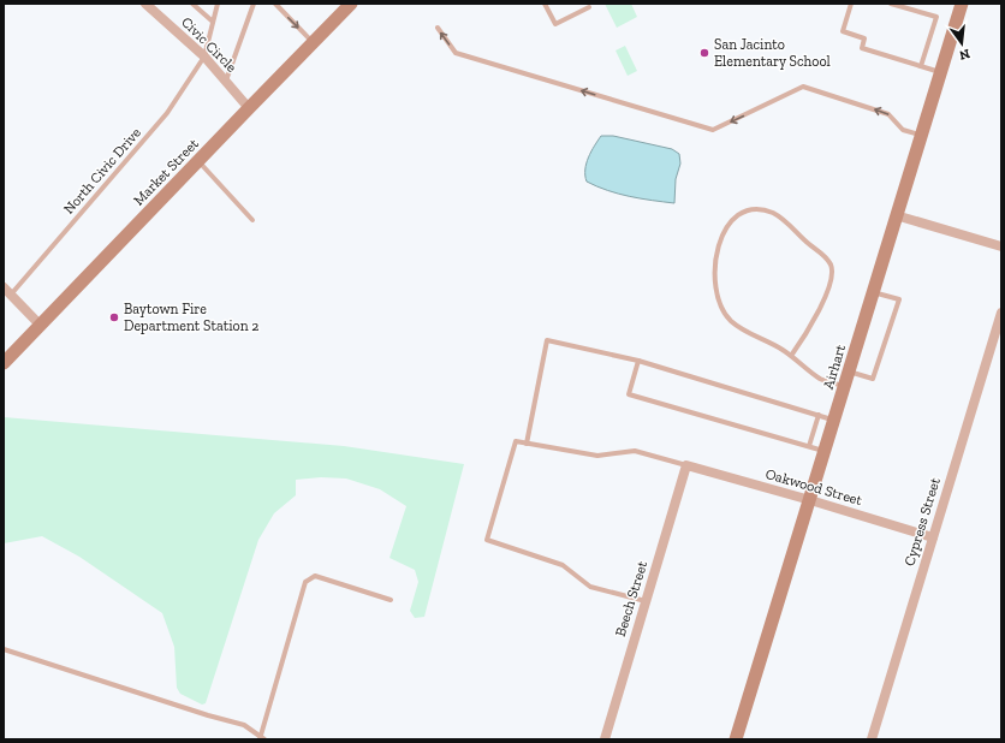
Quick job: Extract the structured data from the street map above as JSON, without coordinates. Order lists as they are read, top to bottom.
{
  "streets": {
    "street": [
      "Civic Circle",
      "Market Street",
      "Airhart",
      "Oakwood Street",
      "Cypress Street",
      "Beech Street"
    ],
    "lane": ["North Civic Drive"]
  },
  "crossings": [
    ["Civic Circle", "North Civic Drive"],
    ["Civic Circle", "Market Street"],
    ["Airhart", "Oakwood Street"],
    ["Oakwood Street", "Cypress Street"],
    ["Oakwood Street", "Beech Street"]
  ],
  "places": ["San Jacinto Elementary School", "Baytown Fire Department Station 2"],
  "north": "bottom"
}
